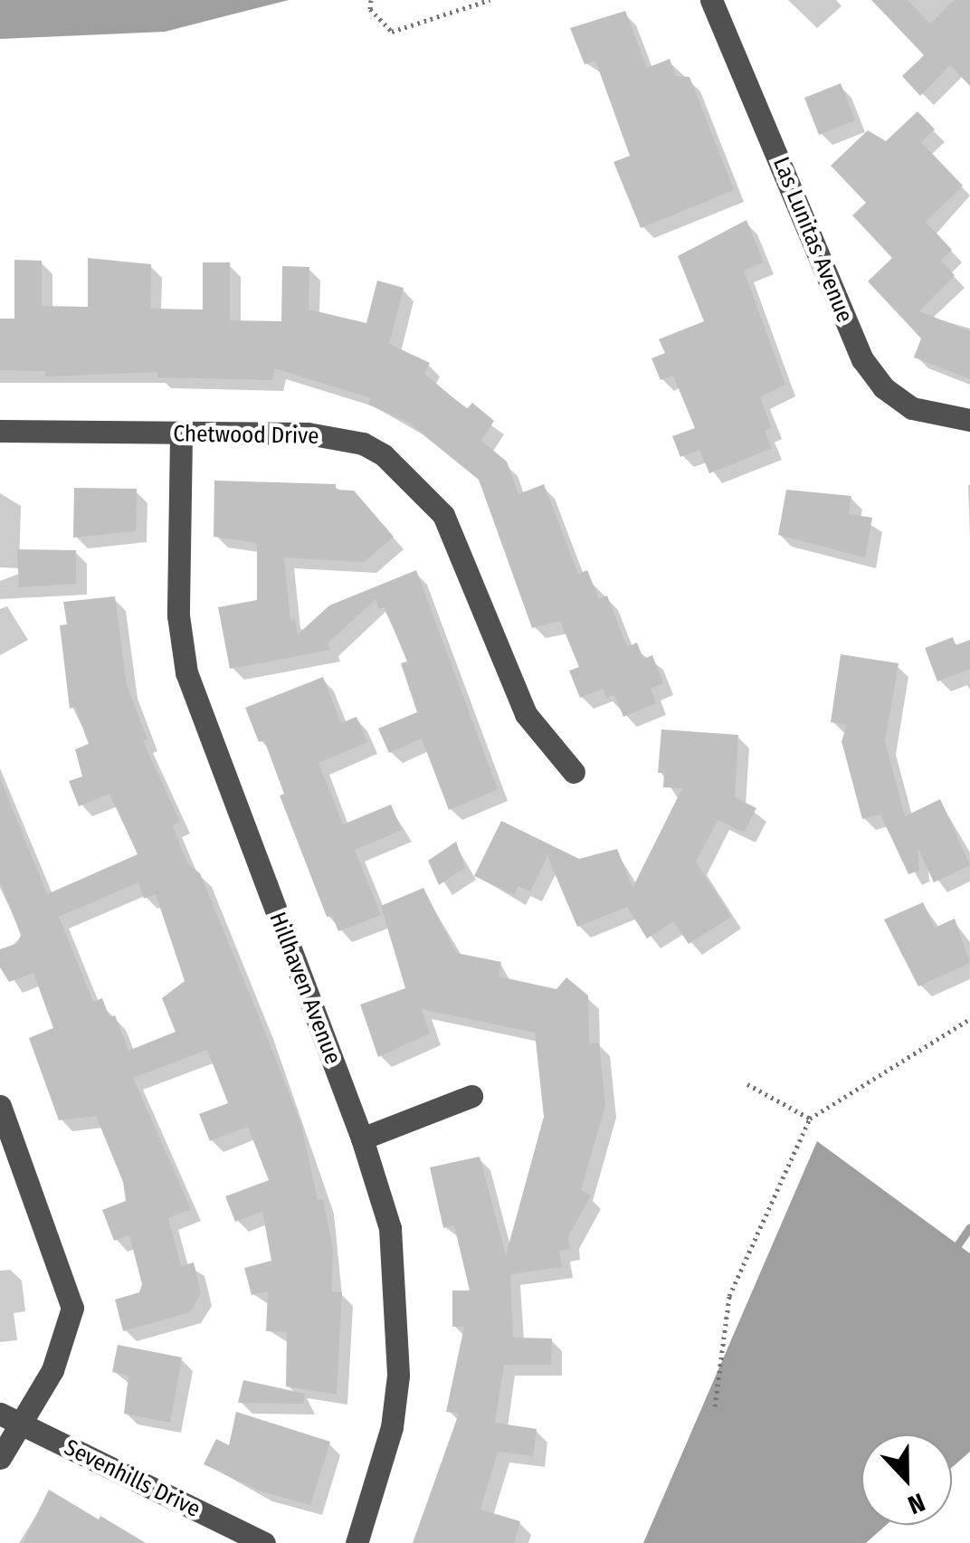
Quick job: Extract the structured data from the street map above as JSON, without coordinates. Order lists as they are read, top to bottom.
{
  "streets": {
    "street": [
      "Las Lunitas Avenue",
      "Chetwood Drive",
      "Hillhaven Avenue",
      "Sevenhills Drive"
    ]
  },
  "crossings": [
    ["Chetwood Drive", "Hillhaven Avenue"]
  ],
  "north": "bottom"
}
